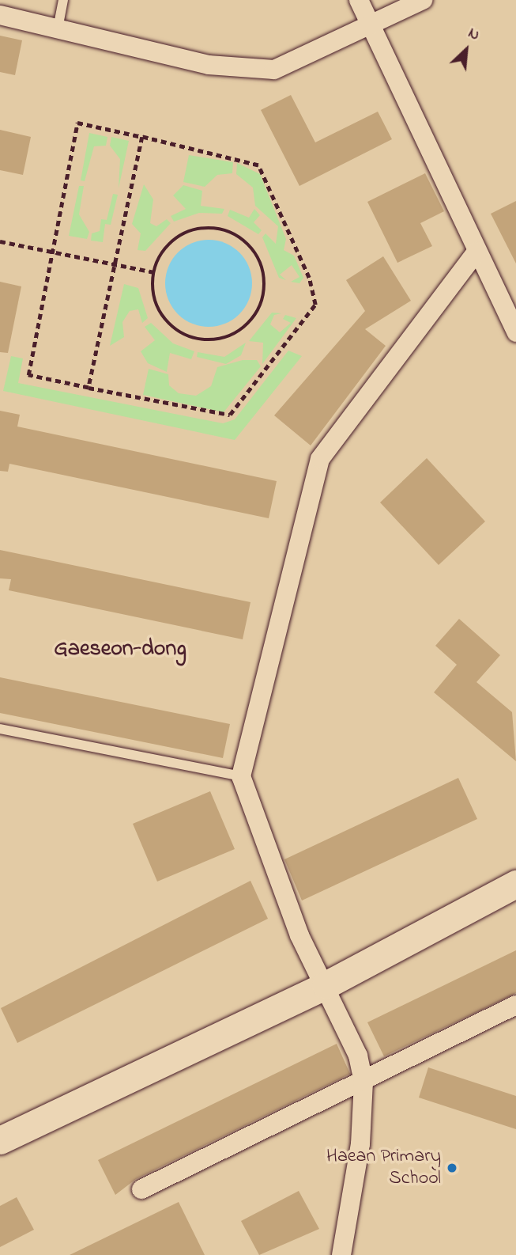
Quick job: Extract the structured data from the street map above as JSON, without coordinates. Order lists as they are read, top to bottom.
{
  "districts": ["Gaeseon-dong"],
  "places": ["Haean Primary School"],
  "north": "top right"
}
